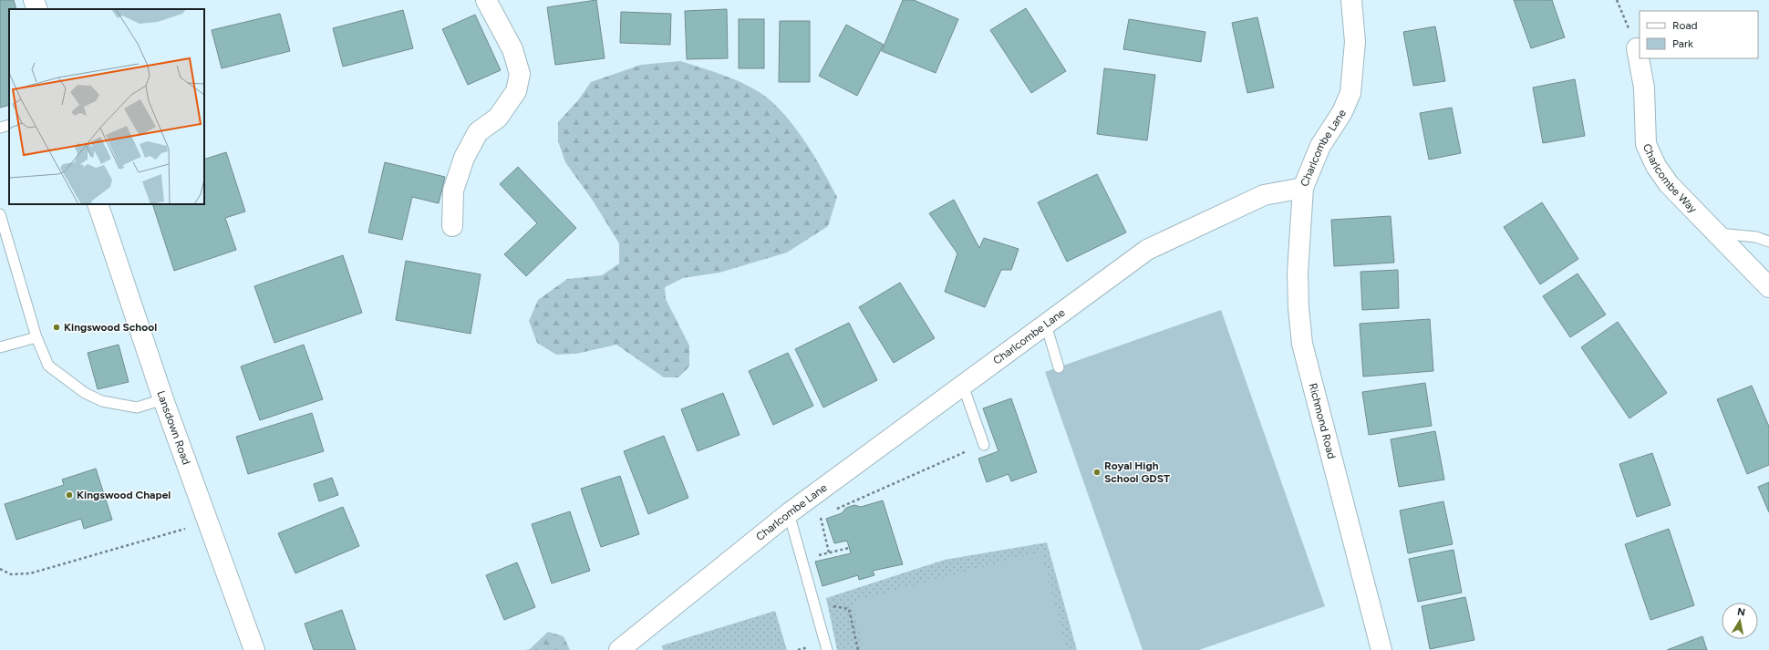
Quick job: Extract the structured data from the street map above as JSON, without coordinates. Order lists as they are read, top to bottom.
{
  "streets": {
    "street": [
      "Charlcombe Lane",
      "Charlcombe Way",
      "Richmond Road",
      "Lansdown Road"
    ]
  },
  "crossings": [
    ["Charlcombe Lane", "Richmond Road"]
  ],
  "places": ["Kingswood School", "Royal High School GDST", "Kingswood Chapel"],
  "legend": ["Road", "Park"],
  "north": "top"
}
